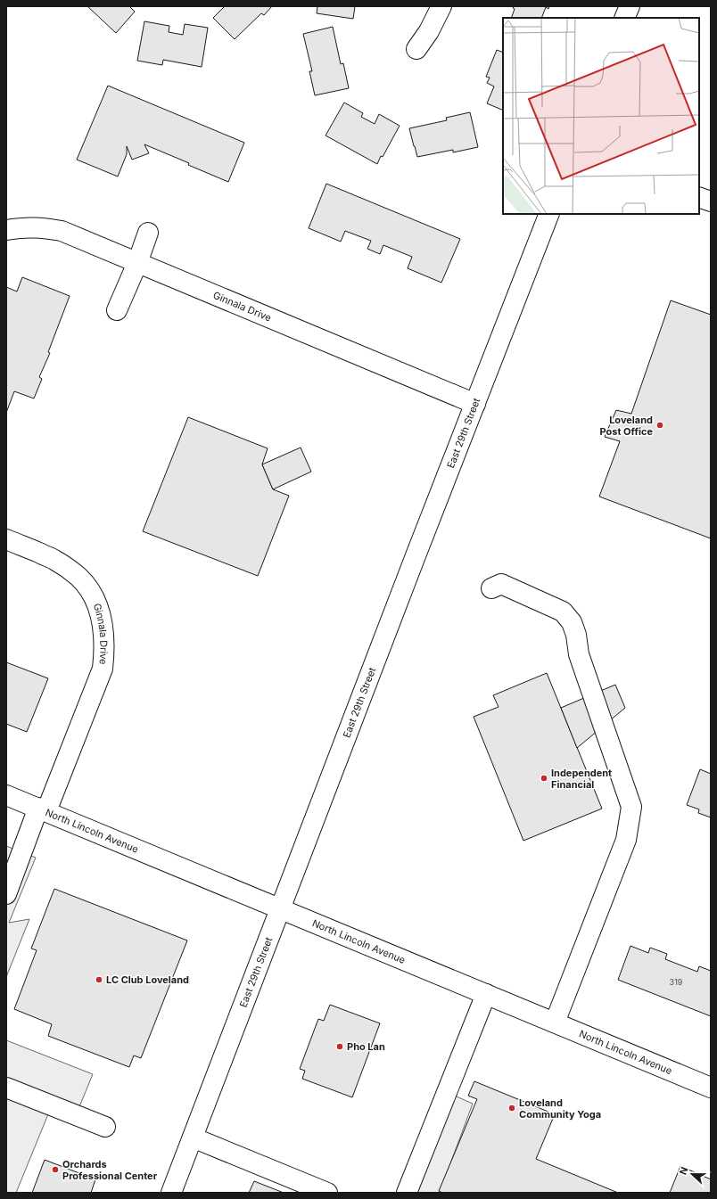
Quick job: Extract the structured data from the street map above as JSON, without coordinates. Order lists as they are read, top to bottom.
{
  "streets": {
    "street": ["Ginnala Drive", "East 29th Street", "North Lincoln Avenue"]
  },
  "crossings": [
    ["Ginnala Drive", "East 29th Street"],
    ["Ginnala Drive", "North Lincoln Avenue"],
    ["East 29th Street", "North Lincoln Avenue"]
  ],
  "places": [
    "Loveland Post Office",
    "Independent Financial",
    "LC Club Loveland",
    "Pho Lan",
    "Loveland Community Yoga",
    "Orchards Professional Center"
  ],
  "house_numbers": ["319"],
  "north": "left"
}
